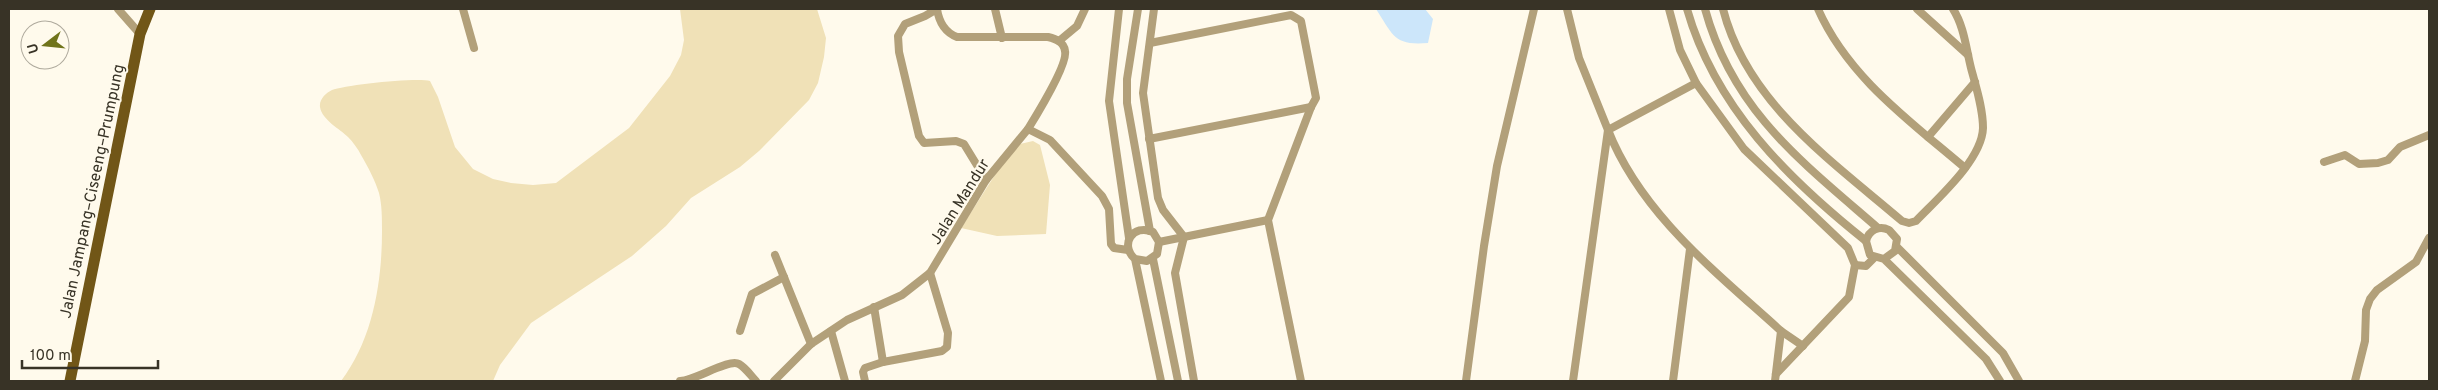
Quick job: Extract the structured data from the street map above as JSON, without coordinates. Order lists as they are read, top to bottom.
{
  "streets": {
    "main road": ["Jalan Jampang–Ciseeng–Prumpung"],
    "street": ["Jalan Mandur"]
  },
  "scale_bar": "100 m",
  "north": "left"
}
